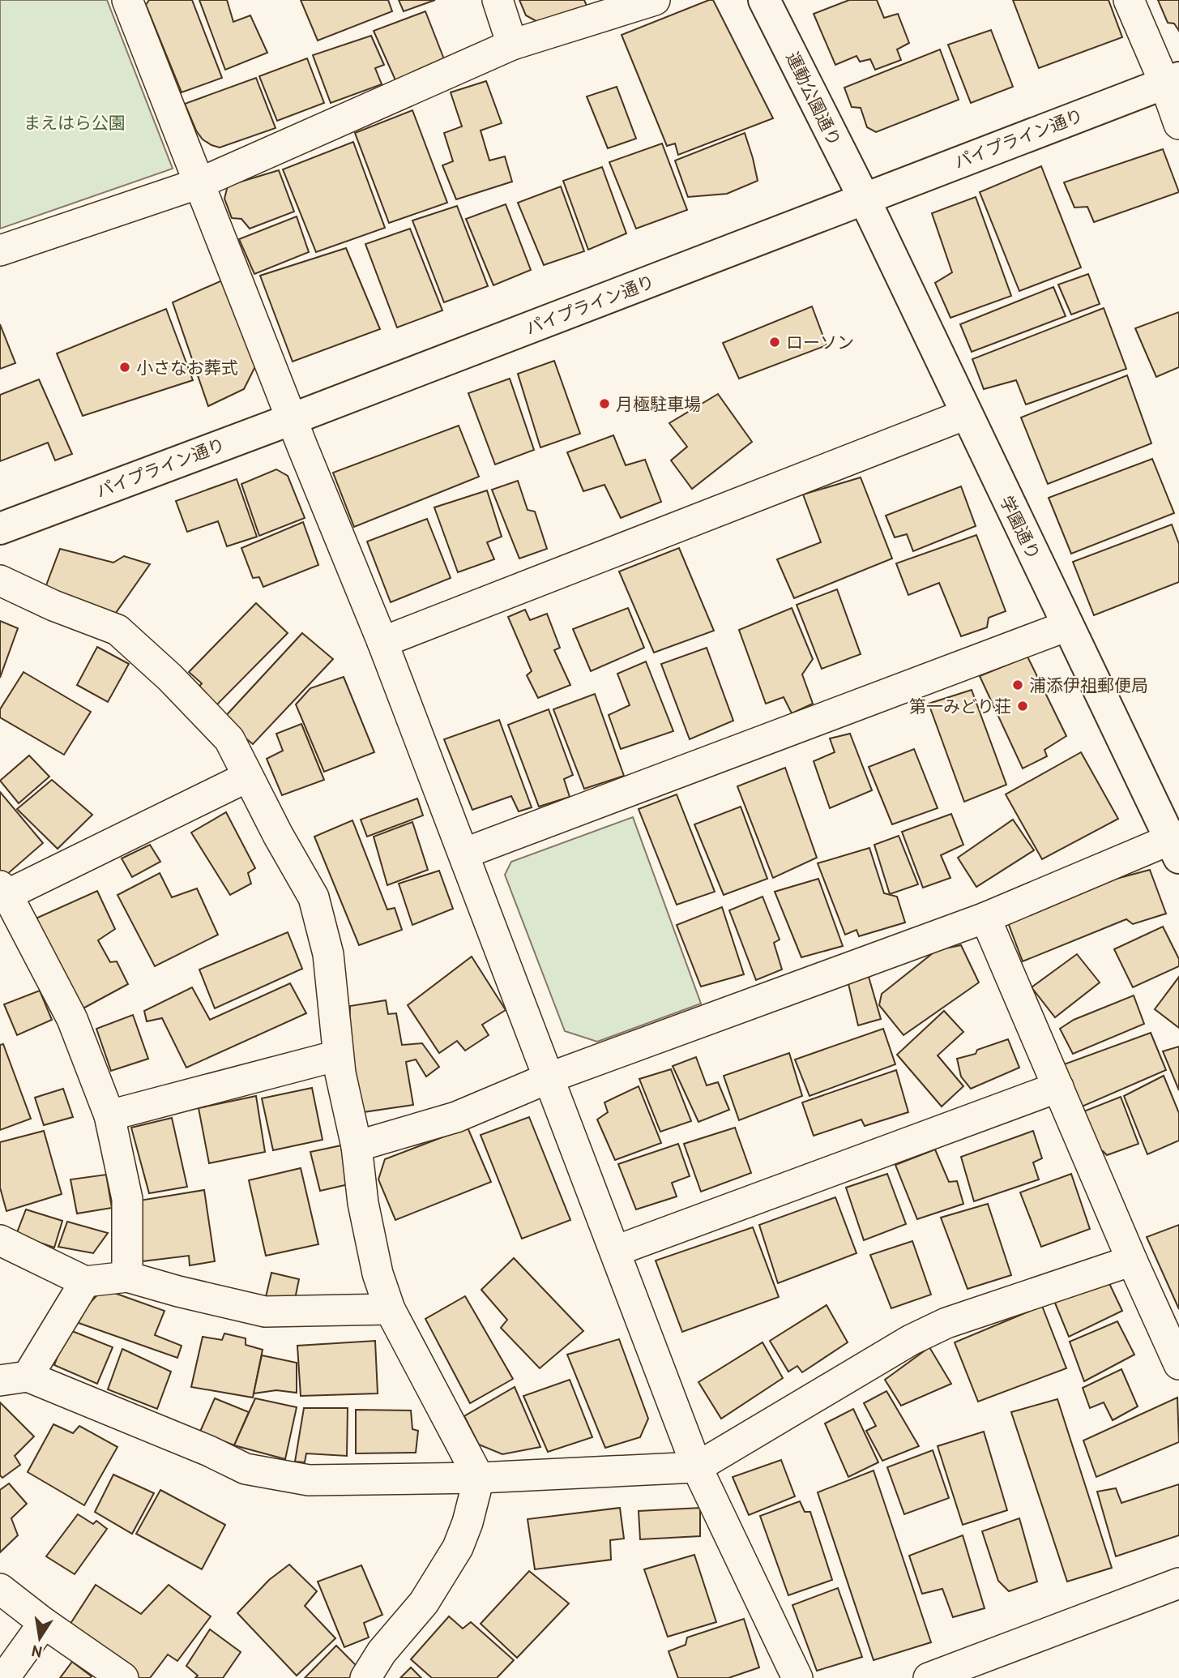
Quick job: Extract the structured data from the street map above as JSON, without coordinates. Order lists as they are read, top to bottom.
{
  "streets": {
    "main road": ["運動公園通り", "パイプライン通り", "学園通り"]
  },
  "crossings": [
    ["運動公園通り", "パイプライン通り"],
    ["運動公園通り", "学園通り"],
    ["パイプライン通り", "学園通り"]
  ],
  "parks": ["まえはら公園"],
  "places": [
    "ローソン",
    "小さなお葬式",
    "月極駐車場",
    "浦添伊祖郵便局",
    "第一みどり荘"
  ],
  "north": "bottom"
}
